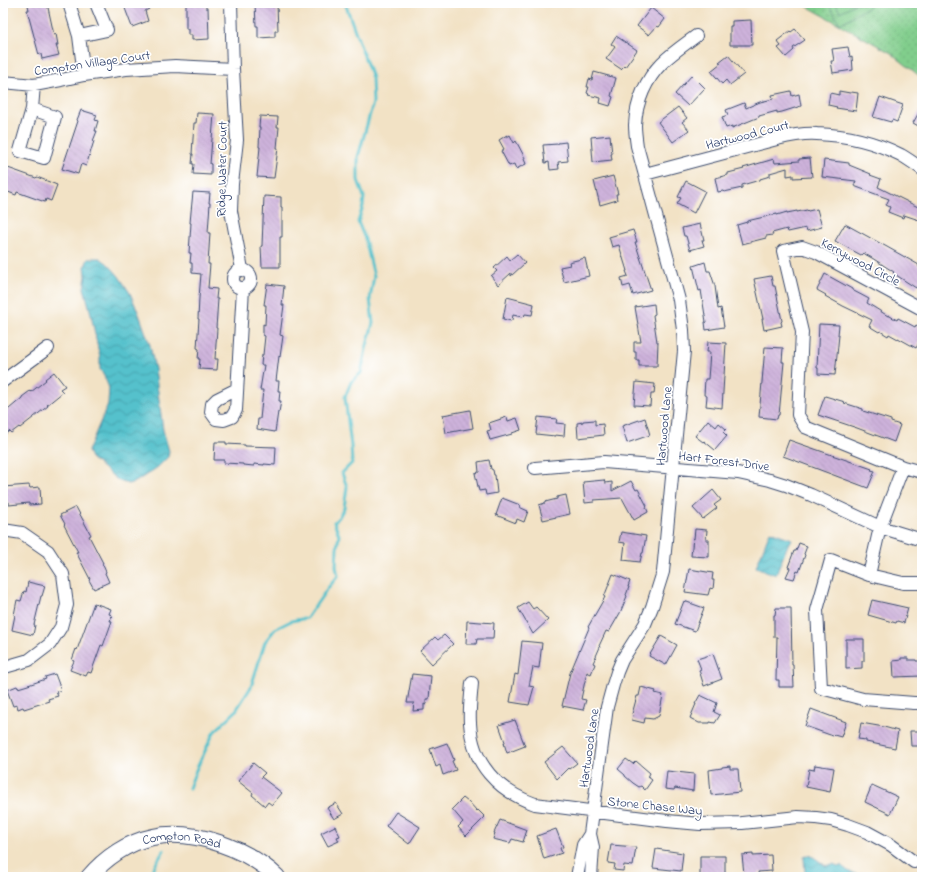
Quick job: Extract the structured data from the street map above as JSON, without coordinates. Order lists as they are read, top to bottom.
{
  "streets": {
    "main road": ["Compton Road"],
    "street": [
      "Compton Village Court",
      "Hartwood Court",
      "Ridge Water Court",
      "Kerrywood Circle",
      "Hartwood Lane",
      "Hart Forest Drive",
      "Stone Chase Way"
    ]
  },
  "crossings": [
    ["Compton Village Court", "Ridge Water Court"],
    ["Hartwood Court", "Hartwood Lane"],
    ["Hartwood Lane", "Hart Forest Drive"],
    ["Hartwood Lane", "Stone Chase Way"]
  ]
}
